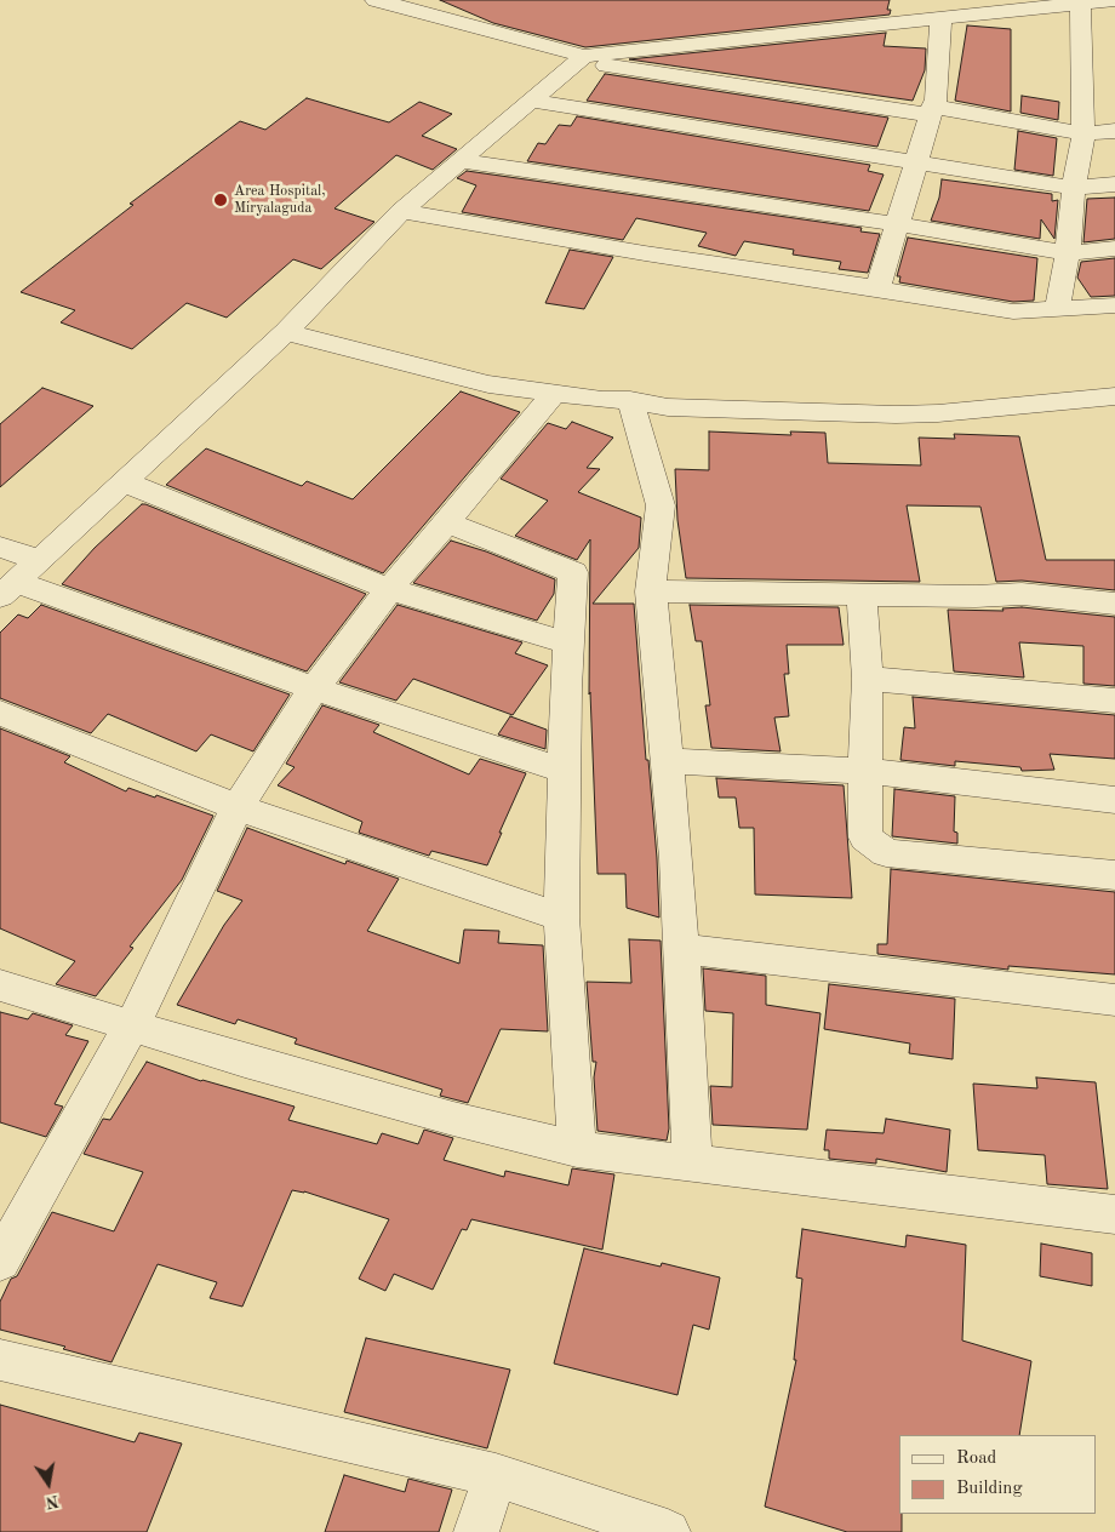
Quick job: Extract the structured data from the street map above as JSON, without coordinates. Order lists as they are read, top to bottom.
{
  "places": ["Area Hospital, Miryalaguda"],
  "legend": ["Road", "Building"],
  "north": "bottom"
}
